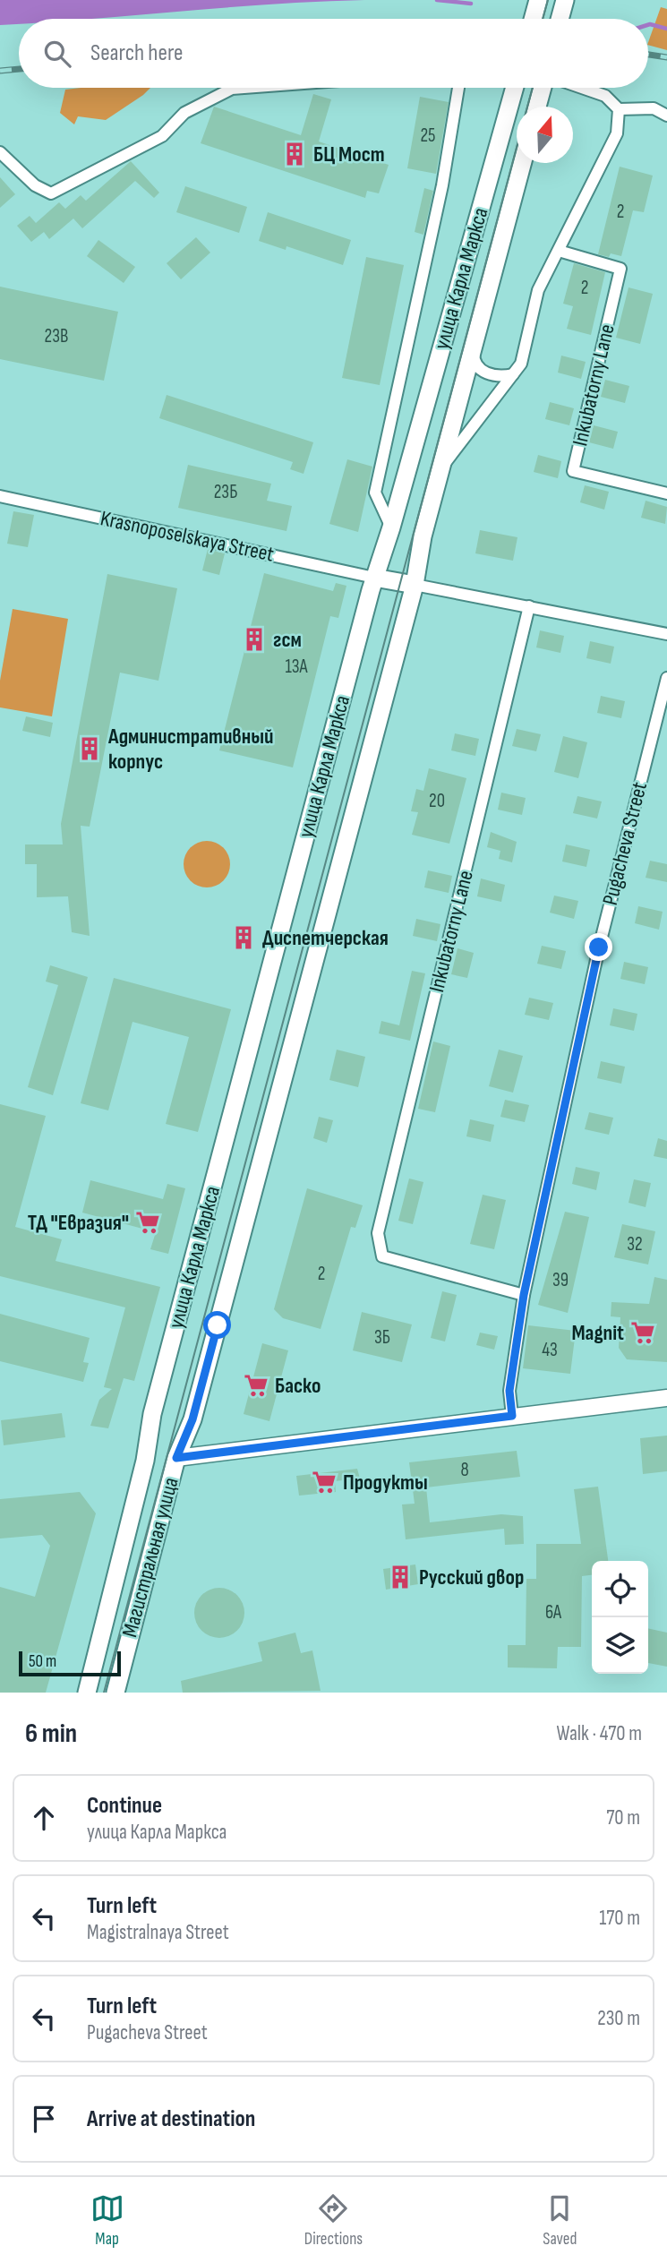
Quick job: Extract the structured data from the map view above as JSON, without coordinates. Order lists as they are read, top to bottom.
{
  "streets": {
    "main road": ["улица Карла Маркса", "Магистральная улица"],
    "street": ["Inkubatorny Lane", "Krasnoposelskaya Street", "Pugacheva Street"]
  },
  "crossings": [
    ["улица Карла Маркса", "Krasnoposelskaya Street"],
    ["улица Карла Маркса", "Магистральная улица"],
    ["Inkubatorny Lane", "Pugacheva Street"]
  ],
  "places": {
    "building": [
      "БЦ Мост",
      "гсм",
      "Административный корпус",
      "Диспетчерская",
      "Русский двор"
    ],
    "supermarket": [
      "ТД \"Евразия\"",
      "Magnit",
      "Баско",
      "Продукты"
    ]
  },
  "house_numbers": [
    "25",
    "2",
    "2",
    "23В",
    "23Б",
    "13А",
    "20",
    "32",
    "2",
    "39",
    "3Б",
    "43",
    "8",
    "6А"
  ],
  "scale_bar": "50 m",
  "north": "top",
  "page": {
    "search": "Search here",
    "scale": "50 m",
    "heading": ["6 min", "Walk · 470 m"],
    "list": [
      ["Continue", "улица Карла Маркса", "70 m"],
      ["Turn left", "Magistralnaya Street", "170 m"],
      ["Turn left", "Pugacheva Street", "230 m"],
      "Arrive at destination"
    ],
    "nav": ["Map", "Directions", "Saved"]
  }
}
